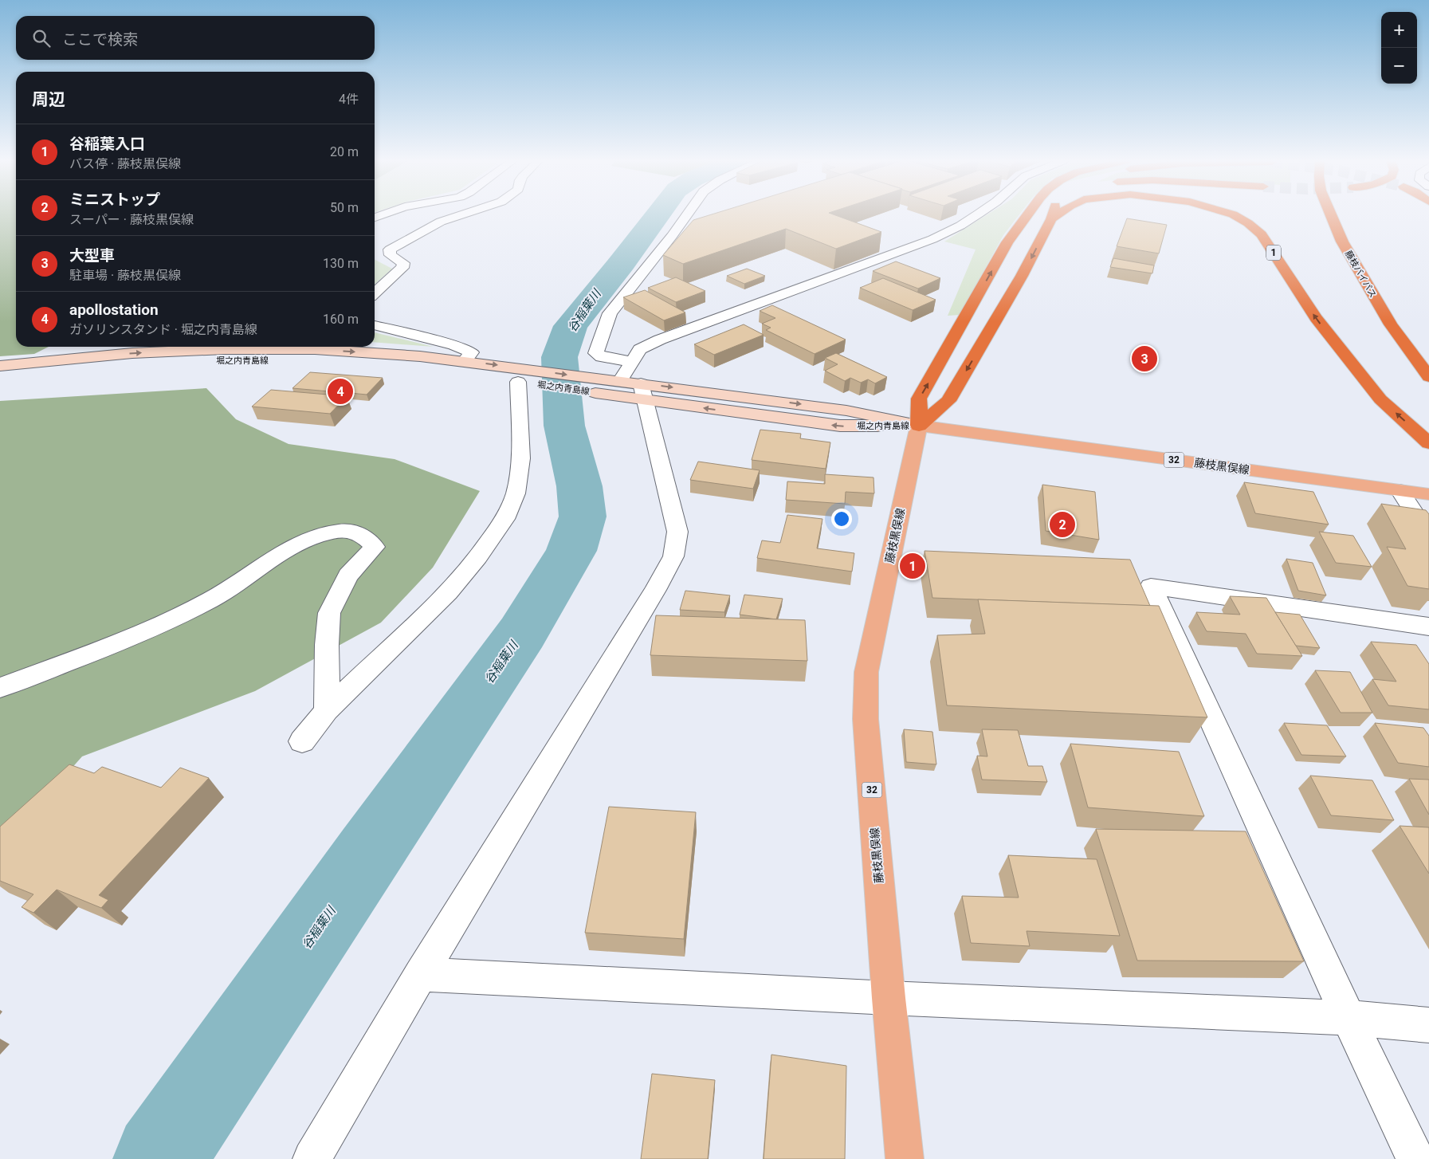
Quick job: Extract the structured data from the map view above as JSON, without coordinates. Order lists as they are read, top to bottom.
{
  "streets": {
    "highway": ["1", "藤枝バイパス"],
    "main road": ["堀之内青島線", "32", "藤枝黒俣線"]
  },
  "crossings": [
    ["1", "堀之内青島線"],
    ["1", "藤枝黒俣線"],
    ["堀之内青島線", "藤枝黒俣線"]
  ],
  "water": ["谷稲葉川"],
  "page": {
    "map_buttons": ["+", "−"],
    "search": "ここで検索",
    "heading": ["周辺", "4件"],
    "list": [
      {
        "mark": "1",
        "name": "谷稲葉入口",
        "note": "バス停 · 藤枝黒俣線",
        "value": "20 m"
      },
      {
        "mark": "2",
        "name": "ミニストップ",
        "note": "スーパー · 藤枝黒俣線",
        "value": "50 m"
      },
      {
        "mark": "3",
        "name": "大型車",
        "note": "駐車場 · 藤枝黒俣線",
        "value": "130 m"
      },
      {
        "mark": "4",
        "name": "apollostation",
        "note": "ガソリンスタンド · 堀之内青島線",
        "value": "160 m"
      }
    ],
    "pins": [
      "3",
      "4",
      "2",
      "1"
    ]
  }
}
